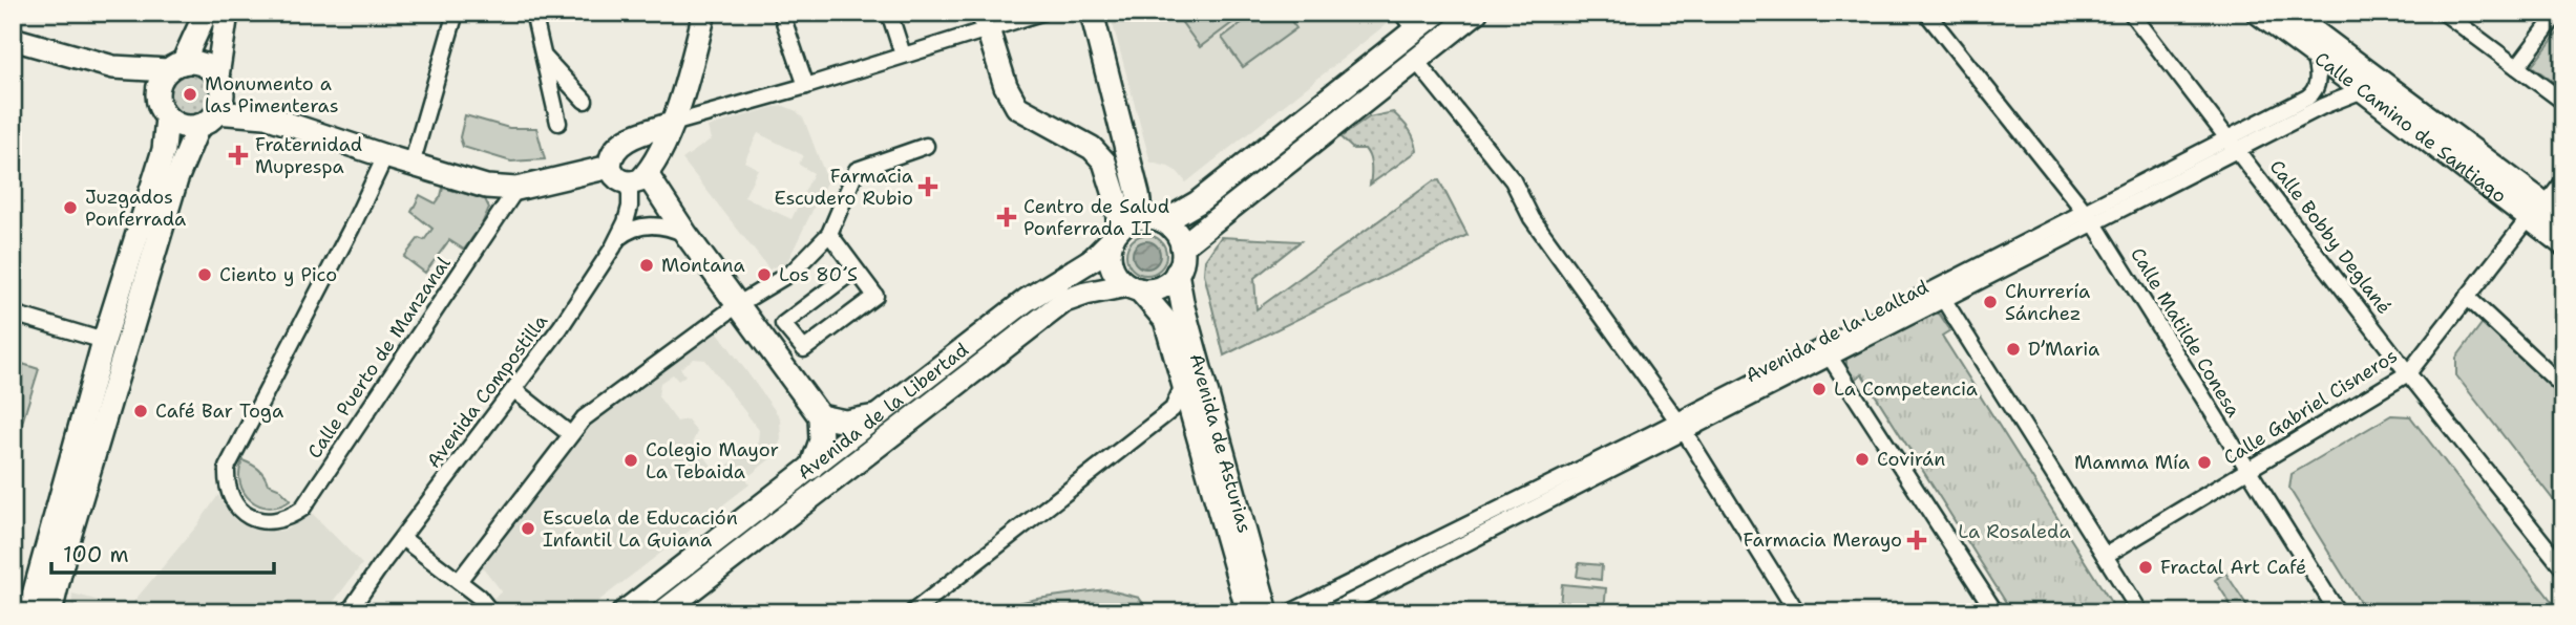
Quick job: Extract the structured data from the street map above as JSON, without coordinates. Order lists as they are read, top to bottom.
{
  "streets": {
    "main road": ["Calle Camino de Santiago", "Avenida de la Libertad", "Avenida de Asturias"],
    "street": [
      "Calle Bobby Deglané",
      "Avenida de la Lealtad",
      "Calle Matilde Conesa",
      "Calle Puerto de Manzanal",
      "Avenida Compostilla",
      "Calle Gabriel Cisneros"
    ]
  },
  "crossings": [
    ["Calle Camino de Santiago", "Avenida de la Lealtad"],
    ["Calle Camino de Santiago", "Calle Gabriel Cisneros"],
    ["Calle Bobby Deglané", "Avenida de la Lealtad"],
    ["Calle Bobby Deglané", "Calle Gabriel Cisneros"],
    ["Avenida de la Lealtad", "Calle Matilde Conesa"],
    ["Calle Matilde Conesa", "Calle Gabriel Cisneros"],
    ["Avenida de la Libertad", "Avenida de Asturias"]
  ],
  "parks": ["La Rosaleda"],
  "places": {
    "other": [
      "Monumento a las Pimenteras",
      "Juzgados Ponferrada",
      "Montana",
      "Ciento y Pico",
      "Los 80´S",
      "Churrería Sánchez",
      "D’Maria",
      "La Competencia",
      "Café Bar Toga",
      "Covirán",
      "Colegio Mayor La Tebaida",
      "Mamma Mía",
      "Escuela de Educación Infantil La Guiana",
      "Fractal Art Café"
    ],
    "health": [
      "Fraternidad Muprespa",
      "Farmacia Escudero Rubio",
      "Centro de Salud Ponferrada II",
      "Farmacia Merayo"
    ]
  },
  "scale_bar": "100 m"
}
